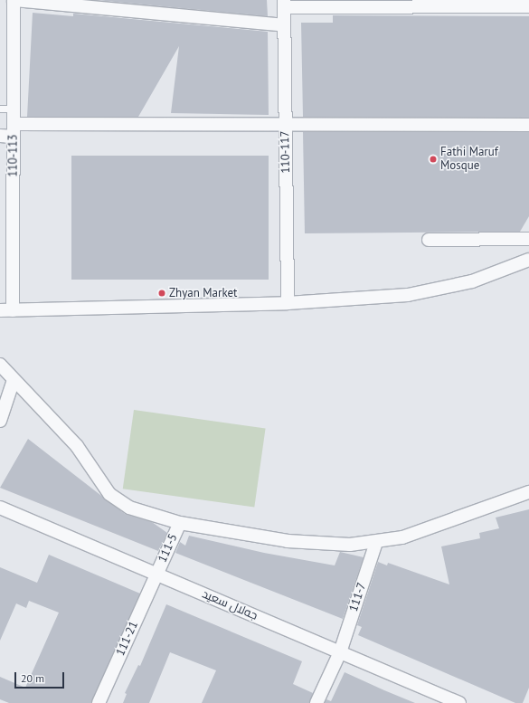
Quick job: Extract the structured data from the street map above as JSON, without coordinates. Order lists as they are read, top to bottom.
{
  "streets": {
    "street": [
      "110-117",
      "110-113",
      "111-5",
      "111-7",
      "جه‌لال سعید",
      "111-21"
    ]
  },
  "crossings": [
    ["111-5", "جه‌لال سعید"],
    ["111-5", "111-21"],
    ["111-7", "جه‌لال سعید"],
    ["جه‌لال سعید", "111-21"]
  ],
  "places": ["Fathi Maruf Mosque", "Zhyan Market"],
  "scale_bar": "20 m"
}
